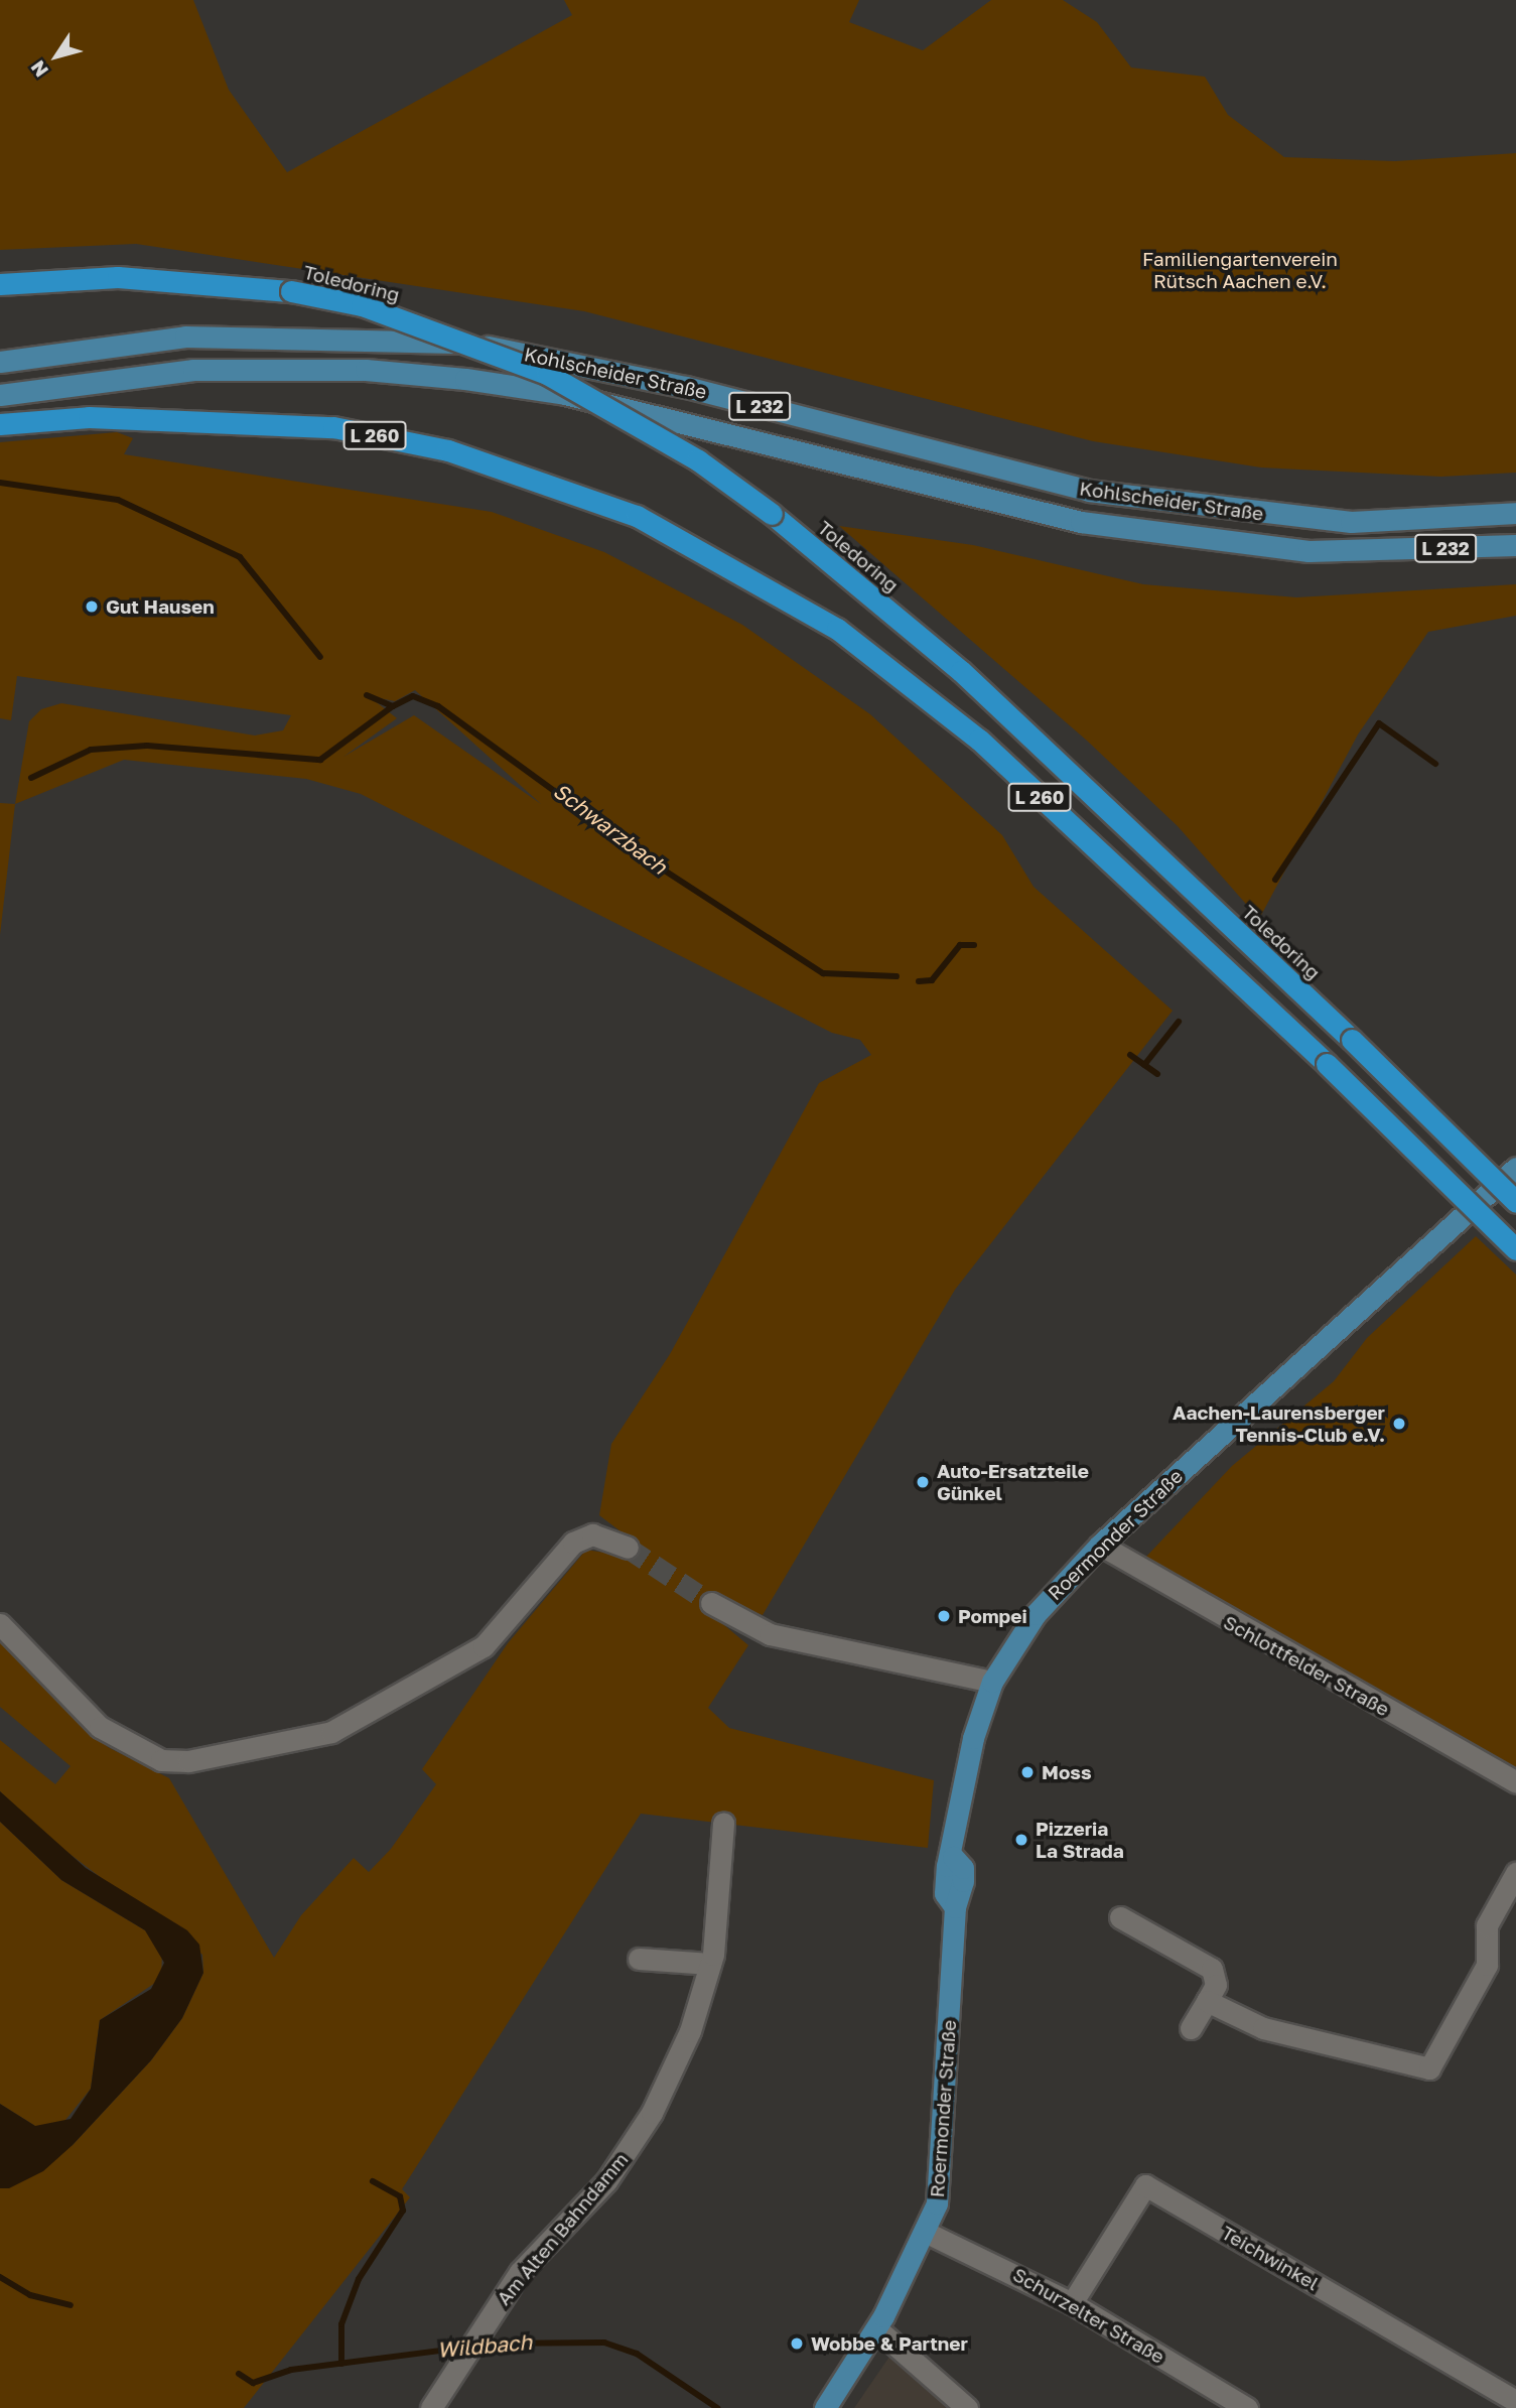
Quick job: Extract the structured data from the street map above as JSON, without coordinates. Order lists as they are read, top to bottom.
{
  "streets": {
    "highway": ["Toledoring", "L 260"],
    "main road": ["Kohlscheider Straße", "L 232", "Roermonder Straße"],
    "street": [
      "Schlottfelder Straße",
      "Am Alten Bahndamm",
      "Teichwinkel",
      "Schurzelter Straße"
    ]
  },
  "crossings": [
    ["Roermonder Straße", "Schlottfelder Straße"],
    ["Roermonder Straße", "Schurzelter Straße"],
    ["Teichwinkel", "Schurzelter Straße"]
  ],
  "water": ["Schwarzbach", "Wildbach"],
  "parks": ["Familiengartenverein Rütsch Aachen e.V."],
  "places": [
    "Gut Hausen",
    "Aachen-Laurensberger Tennis-Club e.V.",
    "Auto-Ersatzteile Günkel",
    "Pompei",
    "Moss",
    "Pizzeria La Strada",
    "Wobbe & Partner"
  ],
  "north": "bottom left"
}
